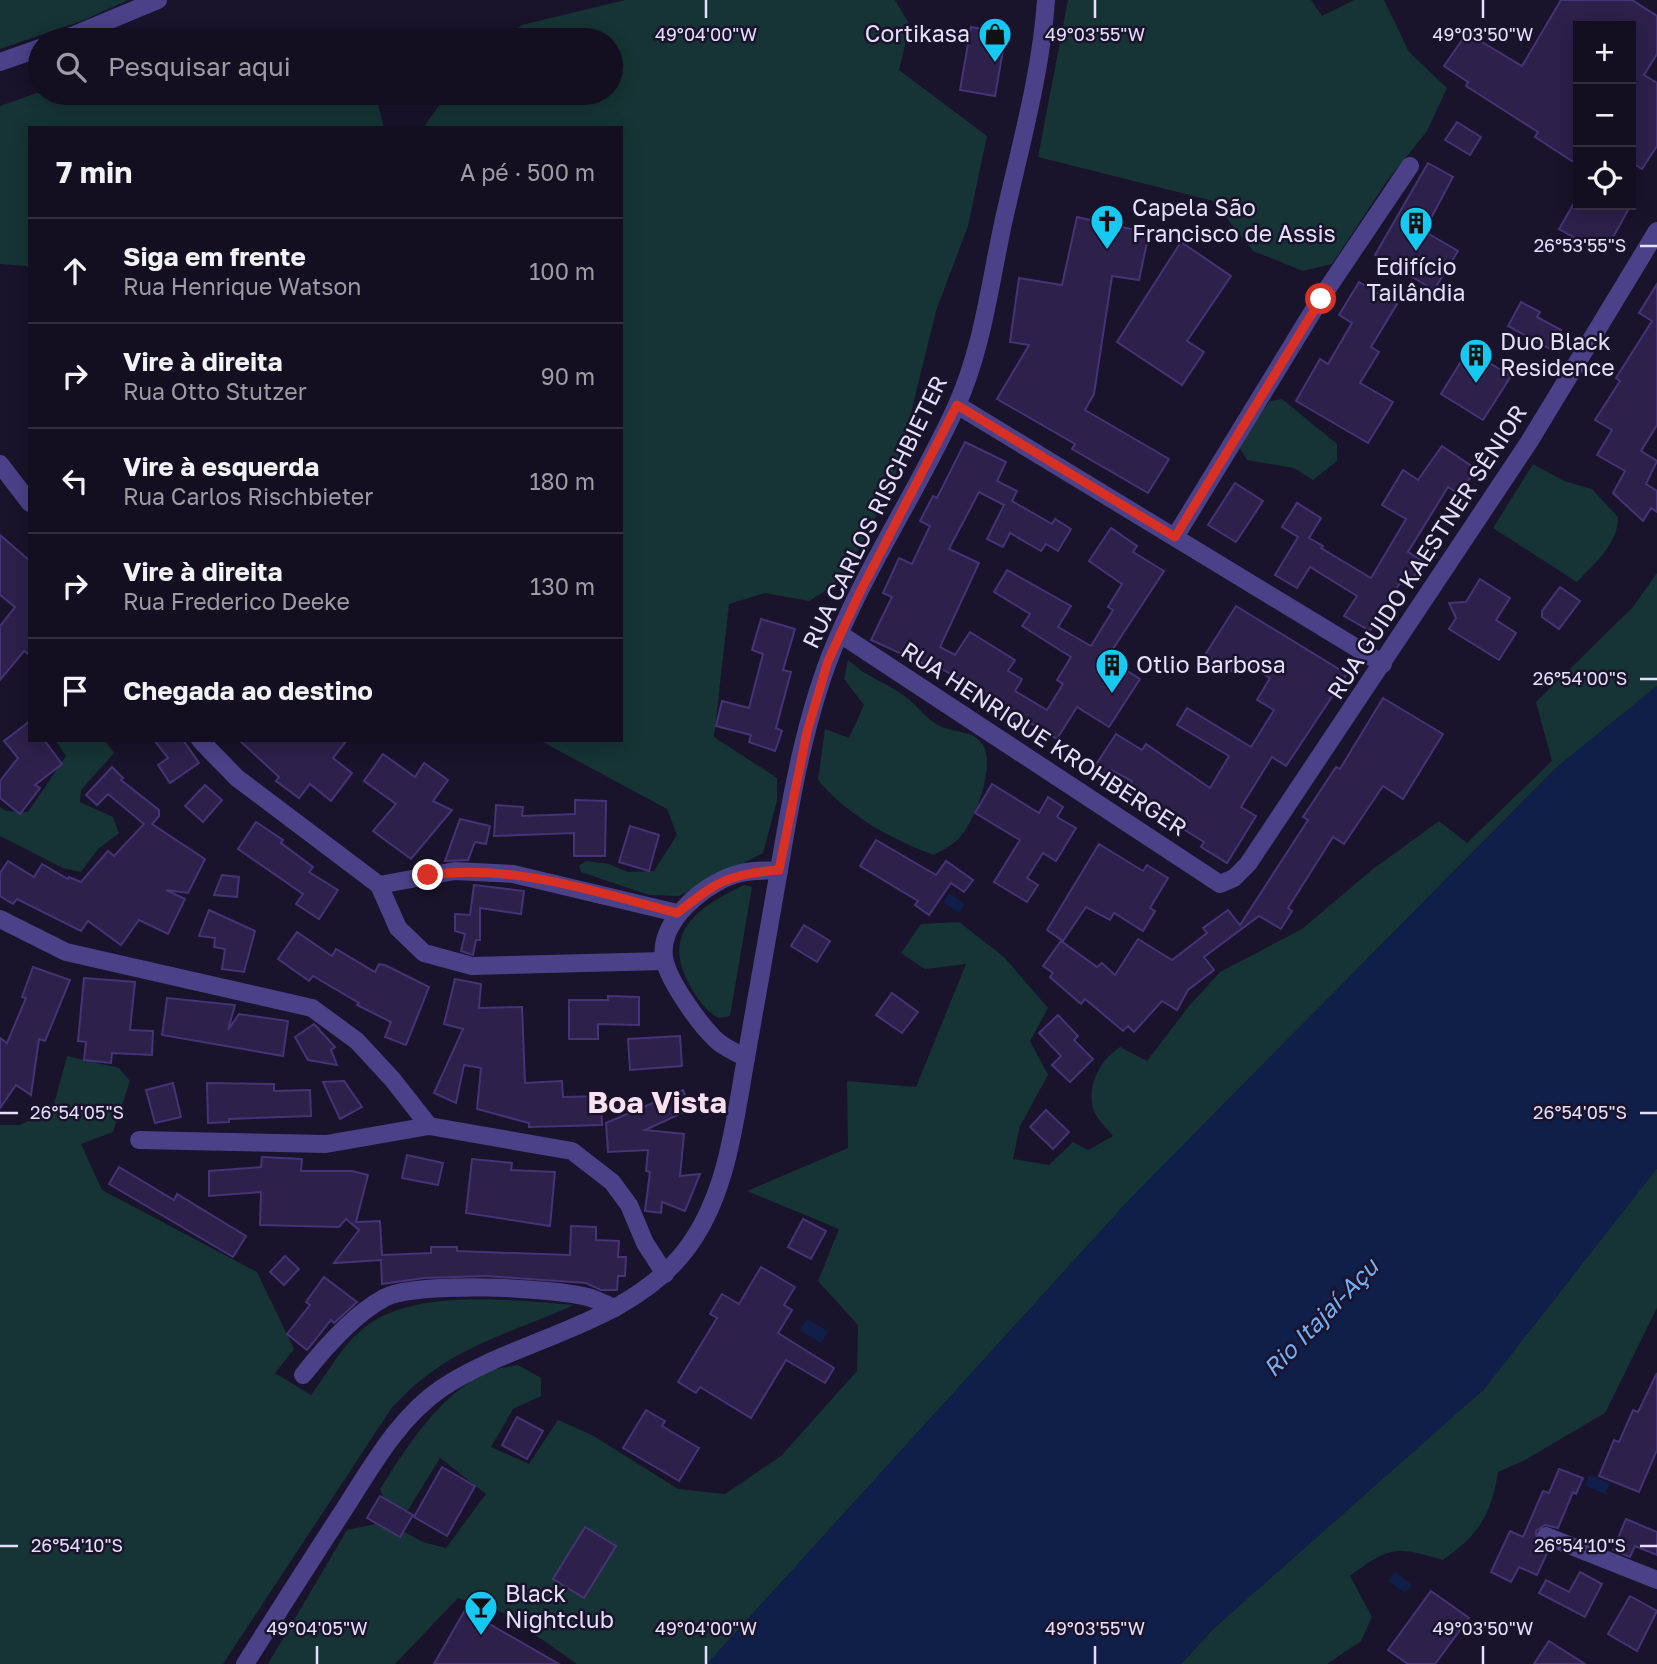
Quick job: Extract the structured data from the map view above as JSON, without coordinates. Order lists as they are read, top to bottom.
{
  "streets": {
    "street": ["RUA CARLOS RISCHBIETER", "RUA GUIDO KAESTNER SÊNIOR", "RUA HENRIQUE KROHBERGER"]
  },
  "crossings": [
    ["RUA CARLOS RISCHBIETER", "RUA HENRIQUE KROHBERGER"],
    ["RUA GUIDO KAESTNER SÊNIOR", "RUA HENRIQUE KROHBERGER"]
  ],
  "districts": ["Boa Vista"],
  "water": ["Rio Itajaí-Açu"],
  "places": {
    "shop": ["Cortikasa"],
    "church": ["Capela São Francisco de Assis"],
    "building": ["Edifício Tailândia", "Duo Black Residence", "Otlio Barbosa"],
    "bar": ["Black Nightclub"]
  },
  "page": {
    "map_buttons": ["+", "−"],
    "search": "Pesquisar aqui",
    "heading": ["7 min", "A pé · 500 m"],
    "list": [
      ["Siga em frente", "Rua Henrique Watson", "100 m"],
      ["Vire à direita", "Rua Otto Stutzer", "90 m"],
      ["Vire à esquerda", "Rua Carlos Rischbieter", "180 m"],
      ["Vire à direita", "Rua Frederico Deeke", "130 m"],
      "Chegada ao destino"
    ]
  },
  "coordinates": [
    "49°04'00\"W",
    "49°03'55\"W",
    "49°03'50\"W",
    "26°53'55\"S",
    "26°54'00\"S",
    "26°54'05\"S",
    "26°54'10\"S",
    "49°04'05\"W"
  ]
}
